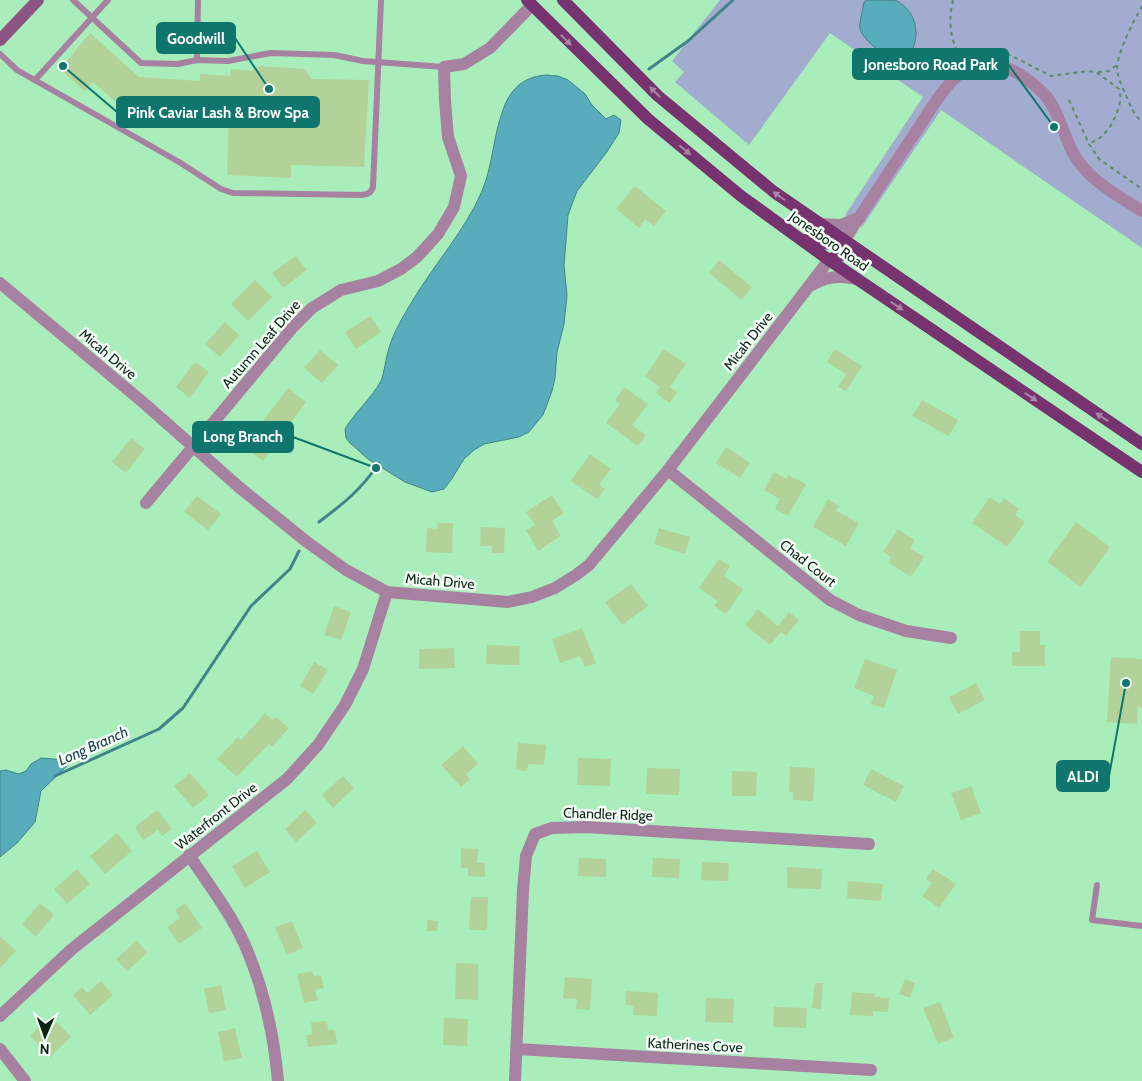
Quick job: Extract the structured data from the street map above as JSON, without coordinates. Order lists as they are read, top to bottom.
{
  "streets": {
    "main road": ["Jonesboro Road"],
    "street": [
      "Micah Drive",
      "Autumn Leaf Drive",
      "Chad Court",
      "Chandler Ridge",
      "Waterfront Drive",
      "Katherines Cove"
    ]
  },
  "crossings": [
    ["Jonesboro Road", "Micah Drive"],
    ["Micah Drive", "Autumn Leaf Drive"],
    ["Micah Drive", "Chad Court"],
    ["Micah Drive", "Waterfront Drive"],
    ["Chandler Ridge", "Katherines Cove"]
  ],
  "water": ["Long Branch"],
  "places": [
    "Pink Caviar Lash & Brow Spa",
    "Goodwill",
    "Jonesboro Road Park",
    "Long Branch",
    "ALDI"
  ],
  "north": "bottom"
}
